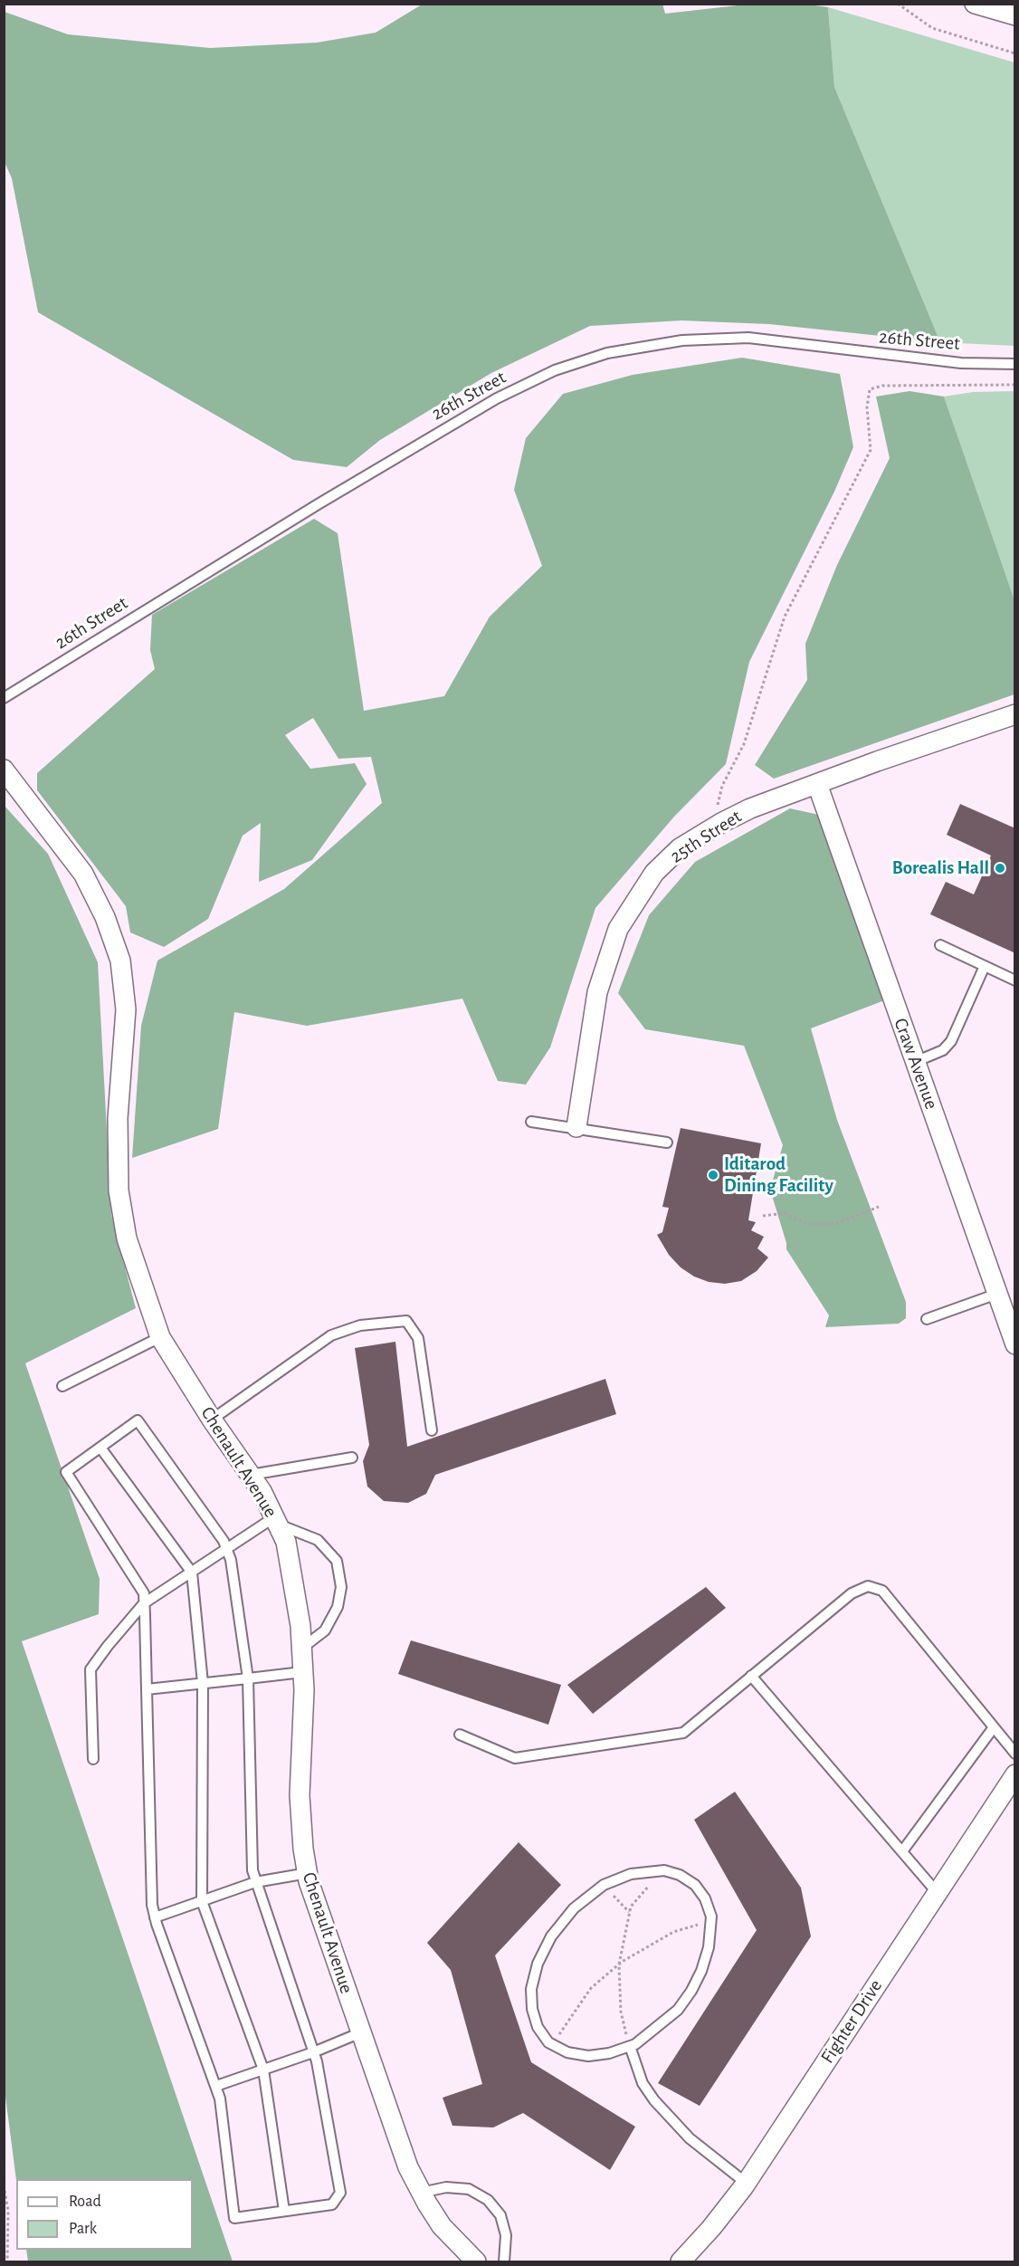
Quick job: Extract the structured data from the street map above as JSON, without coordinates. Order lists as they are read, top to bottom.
{
  "streets": {
    "street": [
      "25th Street",
      "Craw Avenue",
      "Chenault Avenue",
      "Fighter Drive"
    ],
    "lane": ["26th Street"]
  },
  "crossings": [
    ["25th Street", "Craw Avenue"]
  ],
  "places": ["Borealis Hall", "Iditarod Dining Facility"],
  "legend": ["Road", "Park"]
}
